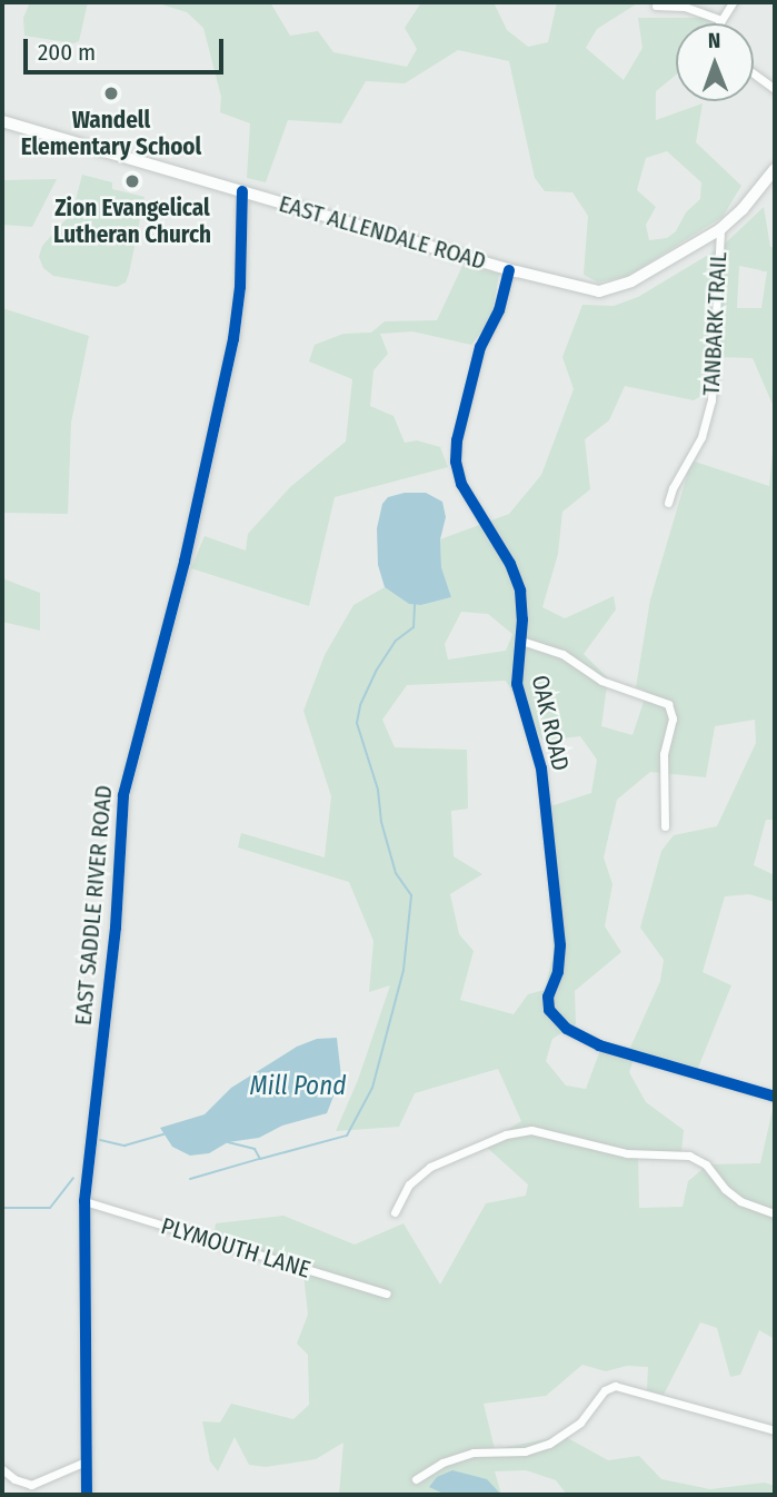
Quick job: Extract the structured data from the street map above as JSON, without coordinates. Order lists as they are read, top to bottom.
{
  "streets": {
    "main road": ["EAST ALLENDALE ROAD"],
    "street": [
      "TANBARK TRAIL",
      "OAK ROAD",
      "EAST SADDLE RIVER ROAD",
      "PLYMOUTH LANE"
    ]
  },
  "crossings": [
    ["EAST ALLENDALE ROAD", "TANBARK TRAIL"],
    ["EAST ALLENDALE ROAD", "OAK ROAD"],
    ["EAST ALLENDALE ROAD", "EAST SADDLE RIVER ROAD"],
    ["EAST SADDLE RIVER ROAD", "PLYMOUTH LANE"]
  ],
  "water": ["Mill Pond"],
  "places": ["Wandell Elementary School", "Zion Evangelical Lutheran Church"],
  "scale_bar": "200 m",
  "north": "top"
}
